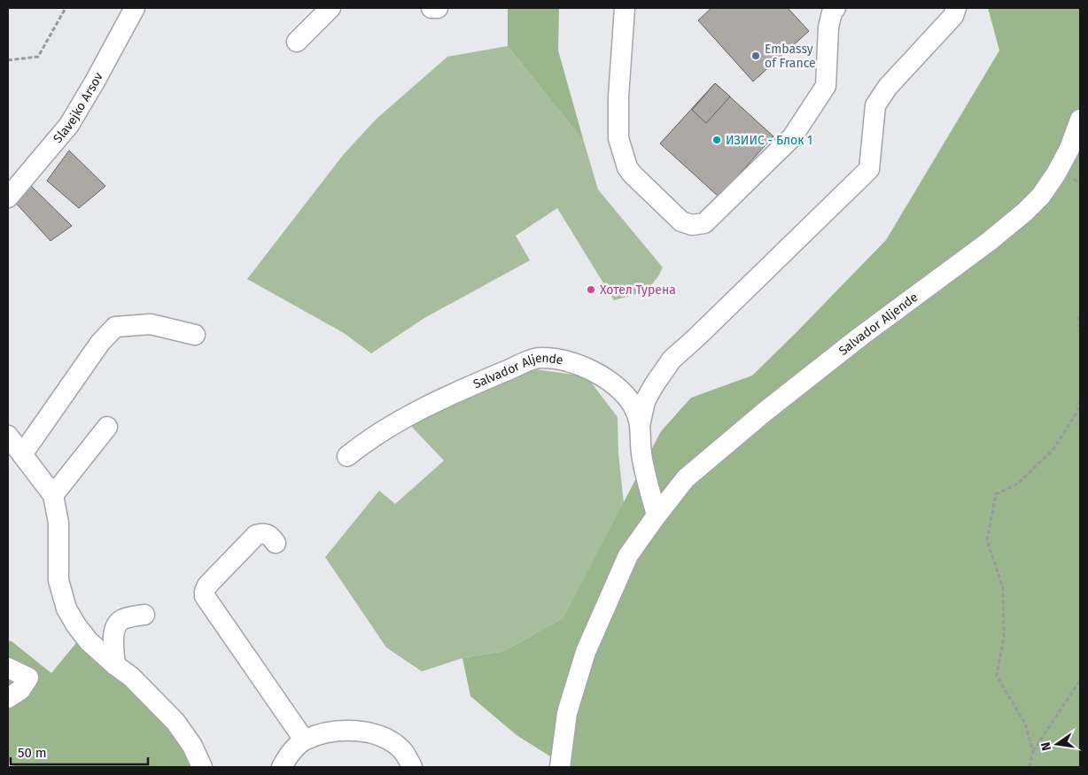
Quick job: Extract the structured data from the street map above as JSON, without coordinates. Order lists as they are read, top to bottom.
{
  "streets": {
    "street": ["Slavejko Arsov", "Salvador Aljende"]
  },
  "places": ["Embassy of France", "ИЗИИС - Блок 1", "Хотел Турена"],
  "scale_bar": "50 m",
  "north": "left"
}
